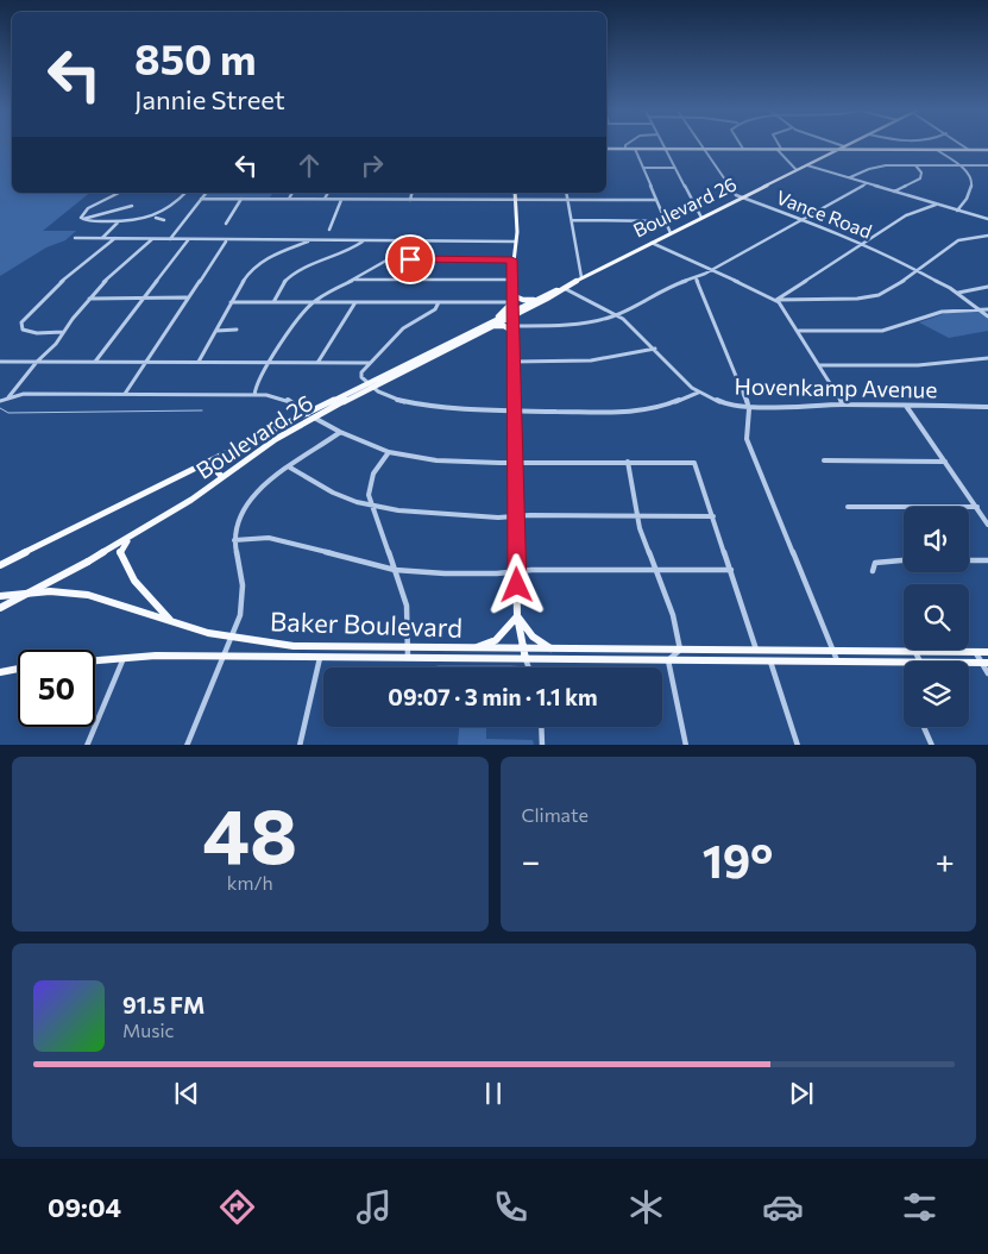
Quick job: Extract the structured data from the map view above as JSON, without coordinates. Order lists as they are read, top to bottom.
{
  "streets": {
    "main road": ["Boulevard 26", "Baker Boulevard"],
    "street": ["Vance Road", "Hovenkamp Avenue"]
  },
  "crossings": [
    ["Boulevard 26", "Vance Road"]
  ],
  "page": {
    "turn": ["850 m", "Jannie Street"],
    "limit": "50",
    "trip": "09:07 · 3 min · 1.1 km",
    "tile": [
      ["48", "km/h"],
      "Climate"
    ],
    "heat": ["−", "19°", "+"],
    "song": ["91.5 FM", "Music"],
    "tabs": "09:04"
  }
}
